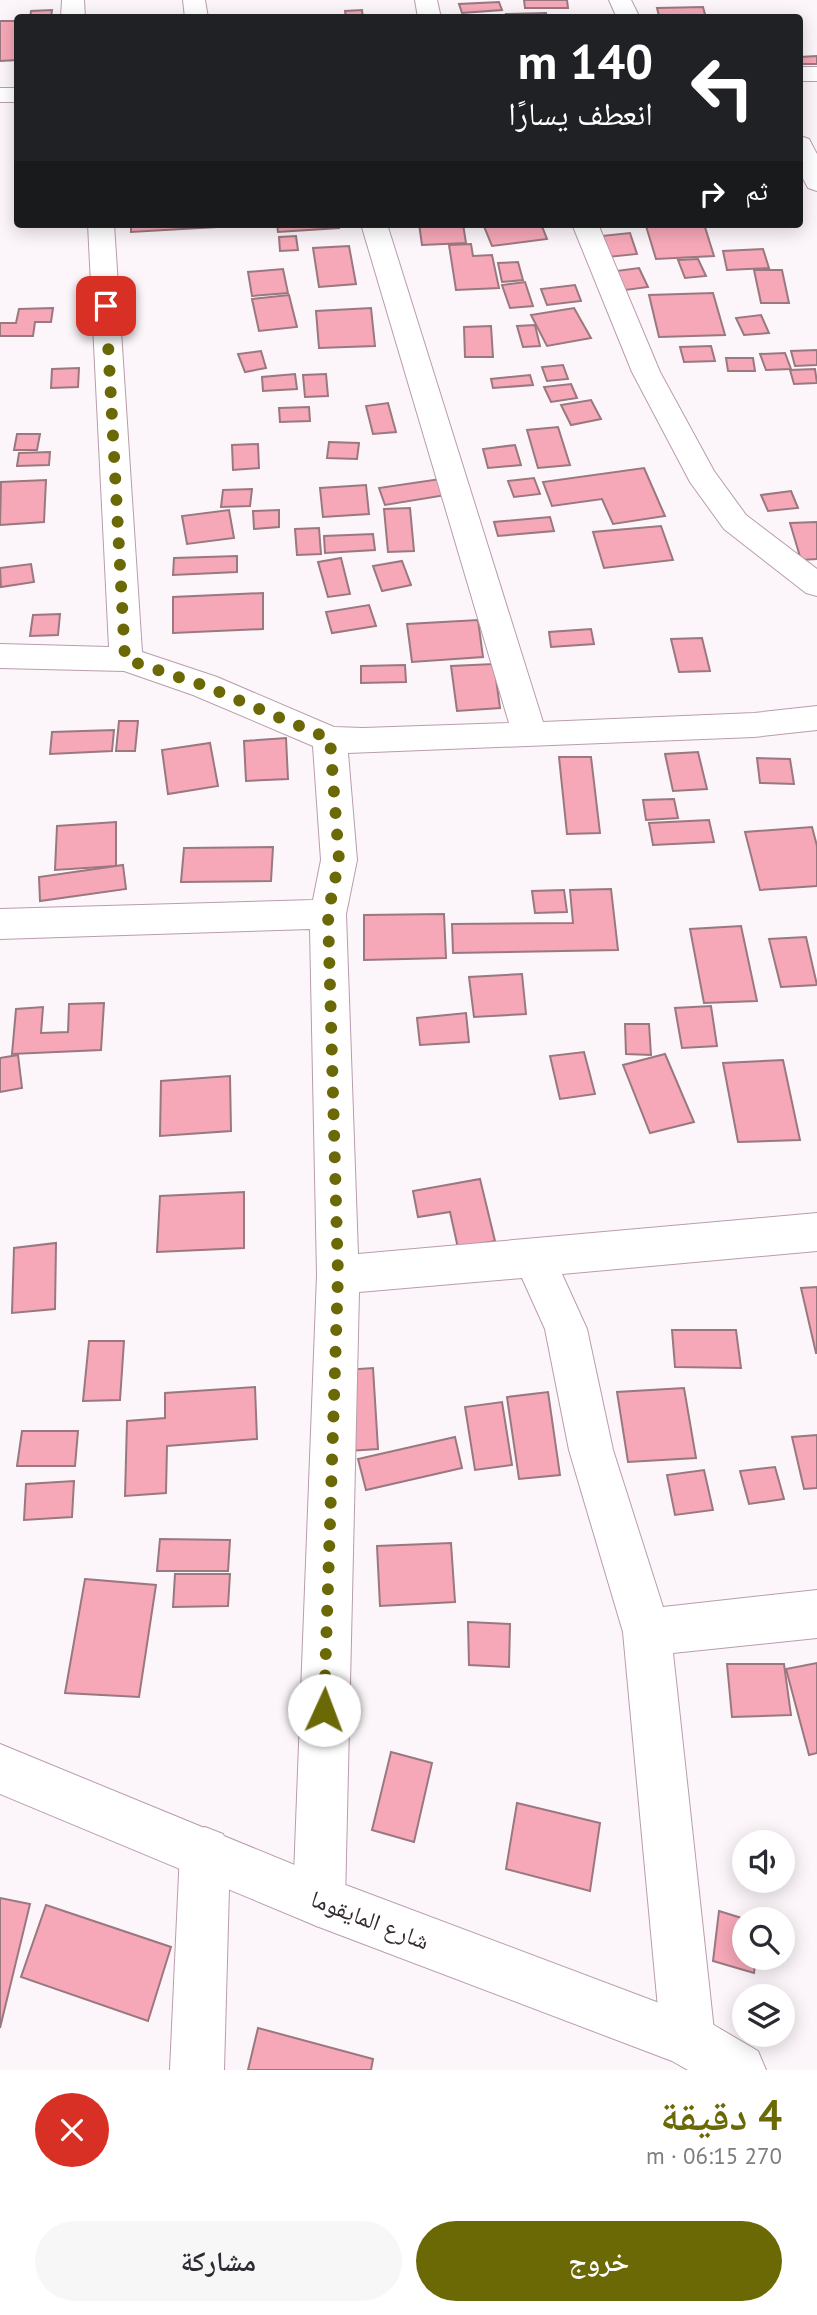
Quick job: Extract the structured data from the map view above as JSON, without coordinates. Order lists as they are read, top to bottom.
{
  "streets": {
    "street": ["شارع المايقوما"]
  },
  "page": {
    "turn": ["140 m", "انعطف يسارًا"],
    "then": "ثم",
    "heading": ["4 دقيقة", "270 m · 06:15"],
    "buttons": ["خروج", "مشاركة"]
  }
}
